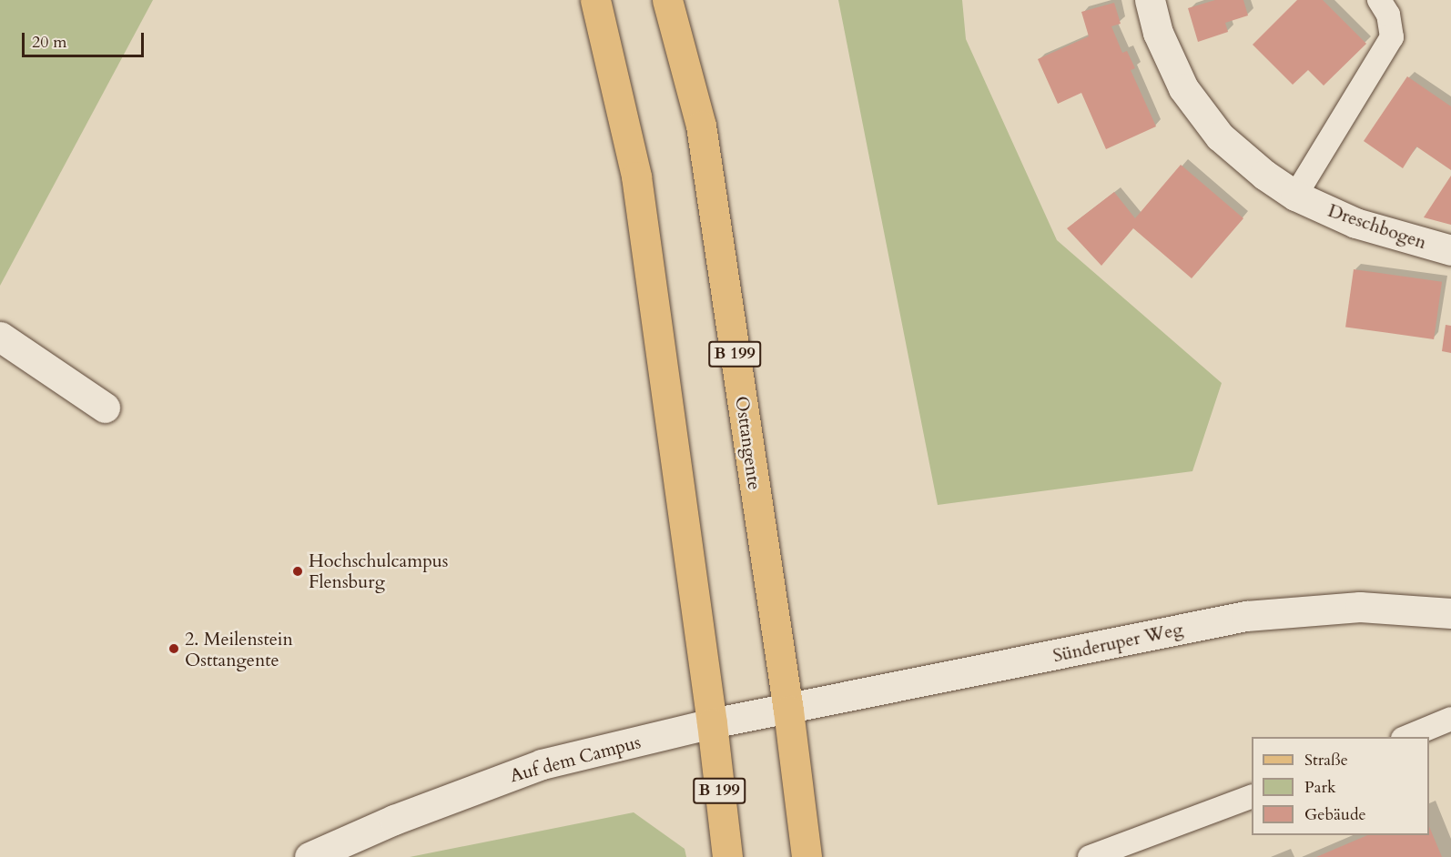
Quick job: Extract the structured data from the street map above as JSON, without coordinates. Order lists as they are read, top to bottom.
{
  "streets": {
    "main road": ["B 199", "Osttangente"],
    "street": ["Dreschbogen", "Sünderuper Weg", "Auf dem Campus"]
  },
  "crossings": [
    ["B 199", "Auf dem Campus"],
    ["Osttangente", "Sünderuper Weg"],
    ["Osttangente", "Auf dem Campus"],
    ["Sünderuper Weg", "Auf dem Campus"]
  ],
  "places": ["Hochschulcampus Flensburg", "2. Meilenstein Osttangente"],
  "legend": ["Straße", "Park", "Gebäude"],
  "scale_bar": "20 m"
}
